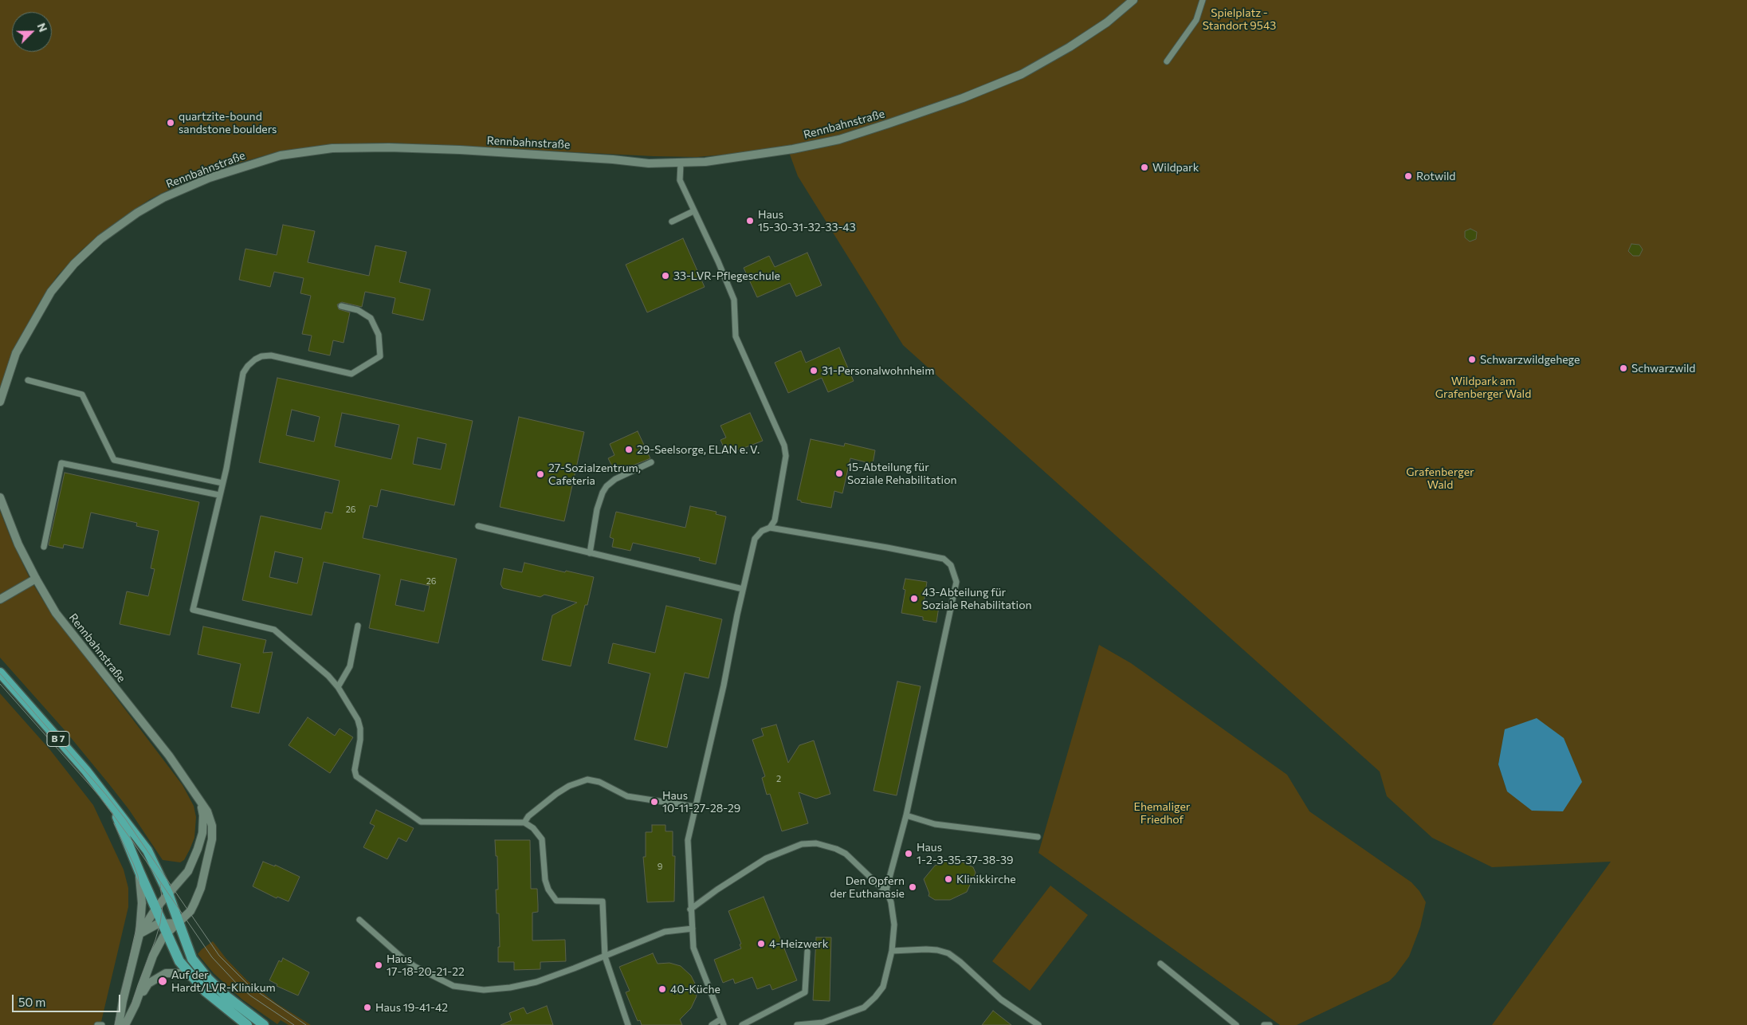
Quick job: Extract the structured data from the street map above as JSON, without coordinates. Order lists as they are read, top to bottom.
{
  "streets": {
    "main road": ["B 7"],
    "street": ["Rennbahnstraße"]
  },
  "crossings": [
    ["Rennbahnstraße", "B 7"]
  ],
  "parks": [
    "Spielplatz - Standort 9543",
    "Wildpark am Grafenberger Wald",
    "Grafenberger Wald",
    "Ehemaliger Friedhof"
  ],
  "places": [
    "quartzite-bound sandstone boulders",
    "Wildpark",
    "Rotwild",
    "Haus 15-30-31-32-33-43",
    "33-LVR-Pflegeschule",
    "Schwarzwildgehege",
    "Schwarzwild",
    "31-Personalwohnheim",
    "29-Seelsorge, ELAN e. V.",
    "15-Abteilung für Soziale Rehabilitation",
    "27-Sozialzentrum, Cafeteria",
    "43-Abteilung für Soziale Rehabilitation",
    "Haus 10-11-27-28-29",
    "Haus 1-2-3-35-37-38-39",
    "Klinikkirche",
    "Den Opfern der Euthanasie",
    "4-Heizwerk",
    "Haus 17-18-20-21-22",
    "Auf der Hardt/LVR-Klinikum",
    "40-Küche",
    "Haus 19-41-42"
  ],
  "house_numbers": [
    "26",
    "26",
    "2",
    "9"
  ],
  "scale_bar": "50 m",
  "north": "top right"
}
